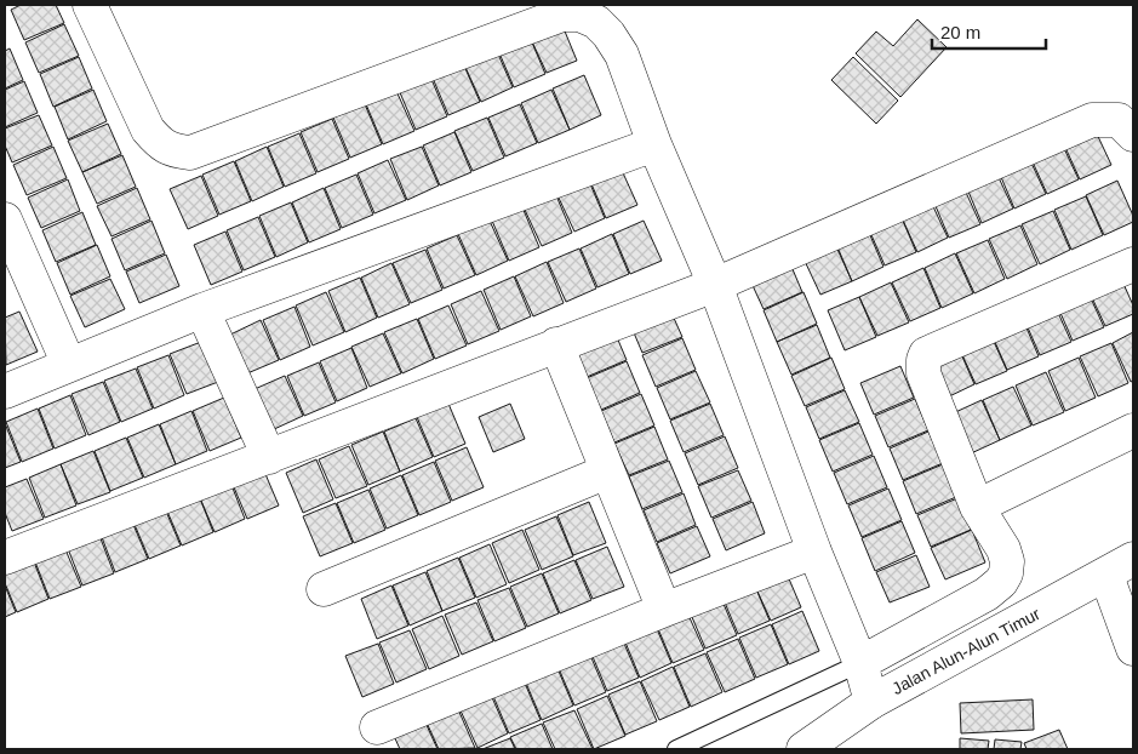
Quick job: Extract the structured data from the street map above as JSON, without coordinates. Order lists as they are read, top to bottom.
{
  "streets": {
    "street": ["Jalan Alun-Alun Timur"]
  },
  "scale_bar": "20 m"
}
